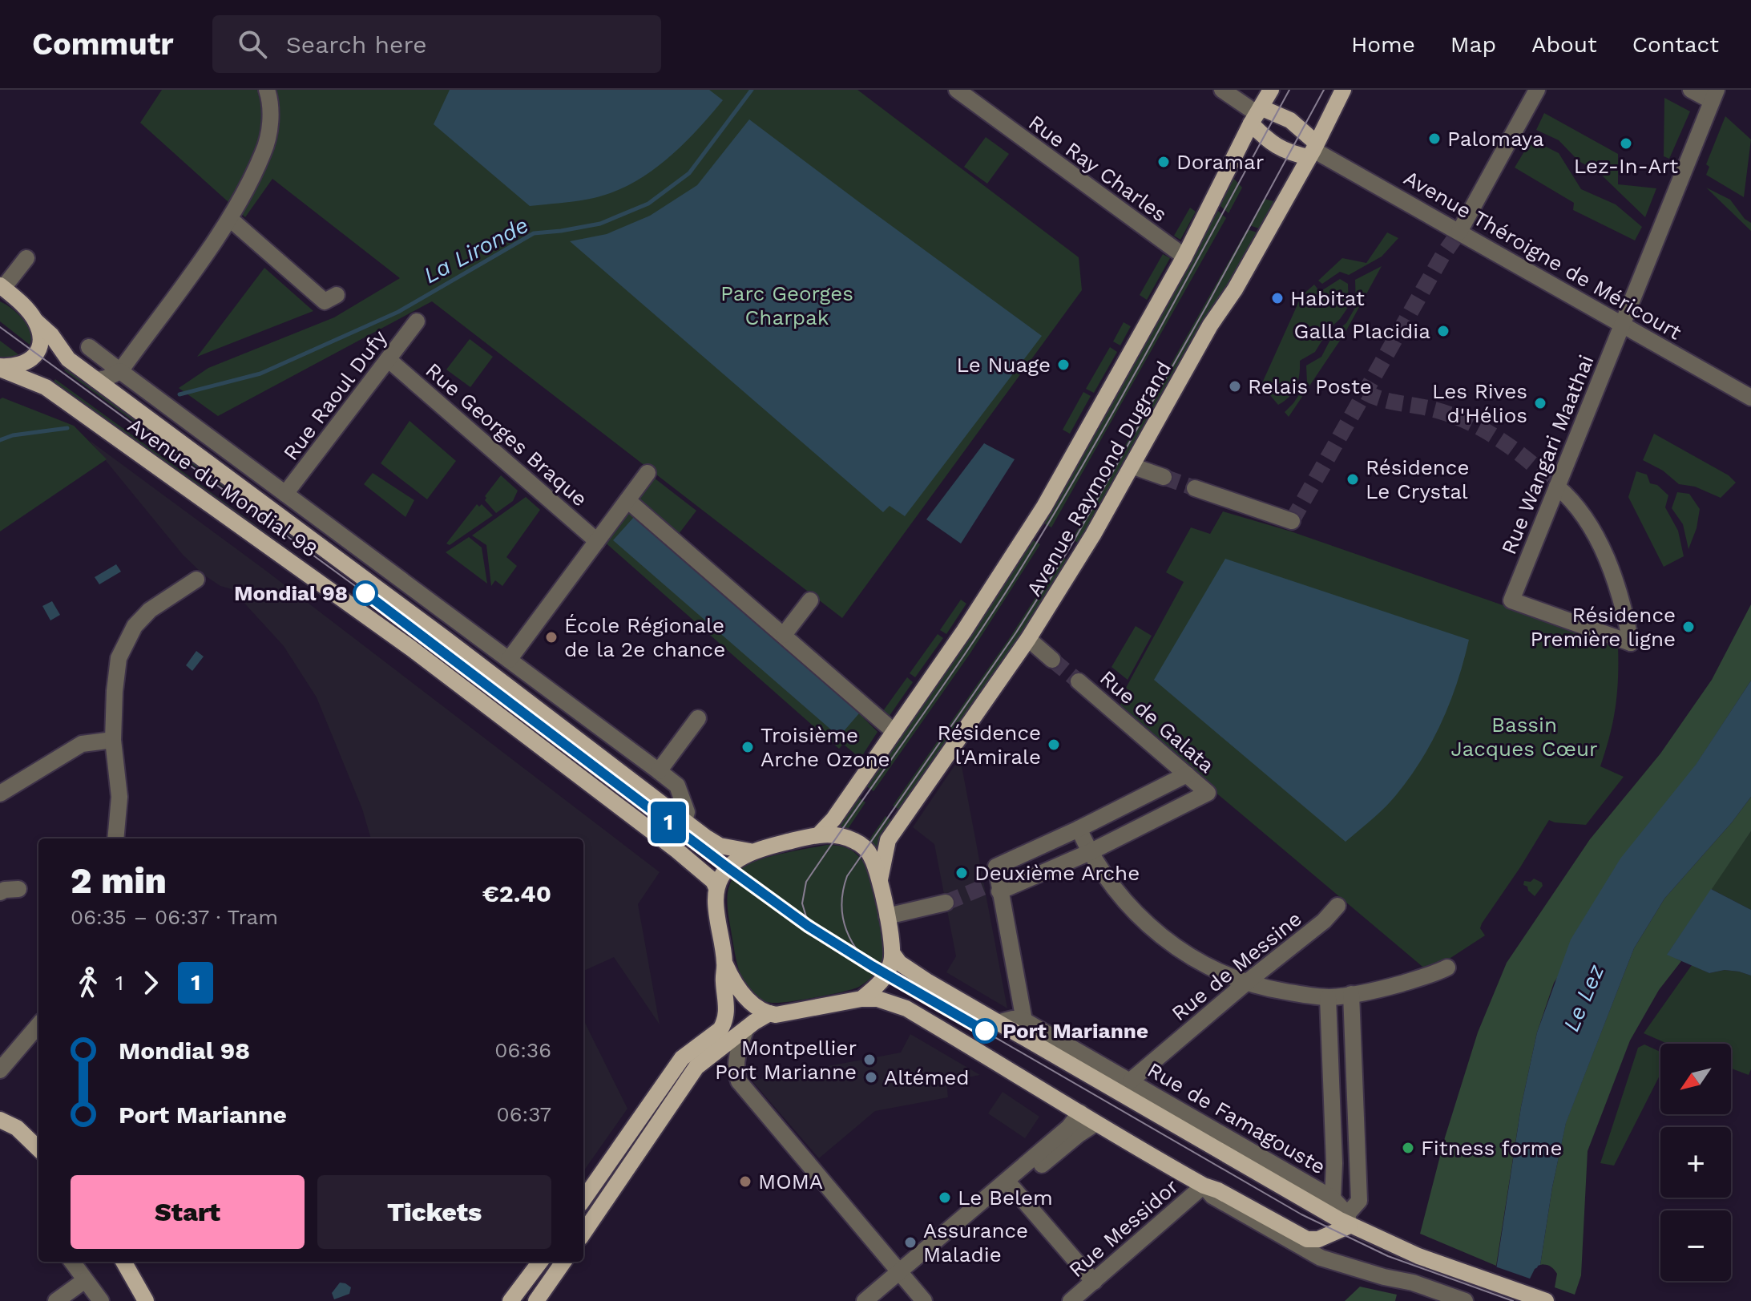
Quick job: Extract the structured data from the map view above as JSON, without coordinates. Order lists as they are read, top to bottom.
{
  "streets": {
    "main road": ["Avenue Raymond Dugrand", "Avenue du Mondial 98"],
    "street": [
      "Rue Ray Charles",
      "Avenue Théroigne de Méricourt",
      "Rue Raoul Dufy",
      "Rue Georges Braque",
      "Rue Wangari Maathai",
      "Rue de Galata",
      "Rue de Messine",
      "Rue de Famagouste",
      "Rue Messidor"
    ]
  },
  "crossings": [
    ["Rue Ray Charles", "Avenue Raymond Dugrand"],
    ["Avenue Théroigne de Méricourt", "Rue Wangari Maathai"],
    ["Avenue Théroigne de Méricourt", "Avenue Raymond Dugrand"],
    ["Rue Raoul Dufy", "Rue Georges Braque"],
    ["Rue Raoul Dufy", "Avenue du Mondial 98"],
    ["Avenue Raymond Dugrand", "Avenue du Mondial 98"],
    ["Rue de Messine", "Rue de Famagouste"]
  ],
  "water": ["La Lironde", "Le Lez"],
  "parks": ["Parc Georges Charpak", "Bassin Jacques Cœur"],
  "places": [
    "Palomaya",
    "Lez-In-Art",
    "Doramar",
    "Habitat",
    "Galla Placidia",
    "Le Nuage",
    "Relais Poste",
    "Les Rives d'Hélios",
    "Résidence Le Crystal",
    "Mondial 98",
    "Résidence Première ligne",
    "École Régionale de la 2e chance",
    "Résidence l'Amirale",
    "Troisième Arche Ozone",
    "Deuxième Arche",
    "Port Marianne",
    "Montpellier Port Marianne",
    "Altémed",
    "Fitness forme",
    "MOMA",
    "Le Belem",
    "Assurance Maladie"
  ],
  "lines": ["tram line 1"],
  "north": "bottom left",
  "page": {
    "header": "Commutr",
    "search": "Search here",
    "nav": [
      "Home",
      "Map",
      "About",
      "Contact"
    ],
    "on_map": "1",
    "heading": ["2 min", "06:35 – 06:37 · Tram", "€2.40"],
    "legs": ["1", "1"],
    "list": [
      {
        "name": "Mondial 98",
        "value": "06:36"
      },
      {
        "name": "Port Marianne",
        "value": "06:37"
      }
    ],
    "map_buttons": ["+", "−"],
    "buttons": ["Start", "Tickets"]
  }
}
